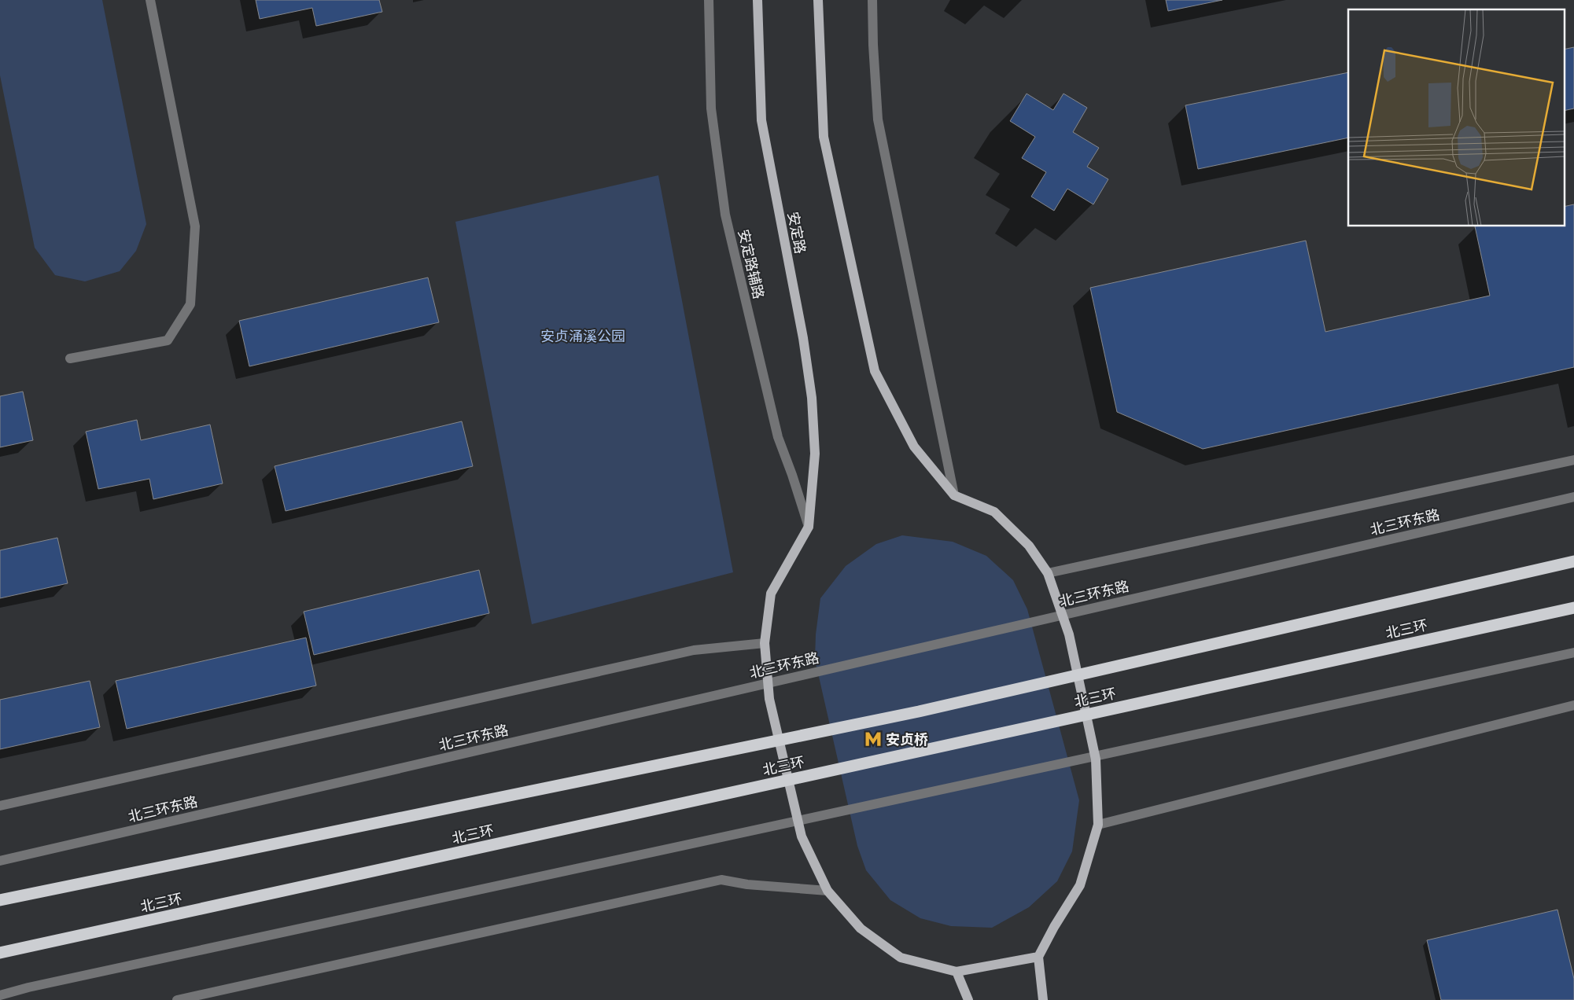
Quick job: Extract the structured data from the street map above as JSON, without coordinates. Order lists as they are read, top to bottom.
{
  "streets": {
    "highway": ["北三环"],
    "main road": ["安定路"],
    "street": ["安定路辅路", "北三环东路"]
  },
  "crossings": [
    ["安定路", "安定路辅路"]
  ],
  "parks": ["安贞涌溪公园"],
  "places": {
    "metro station": ["安贞桥"]
  }
}
